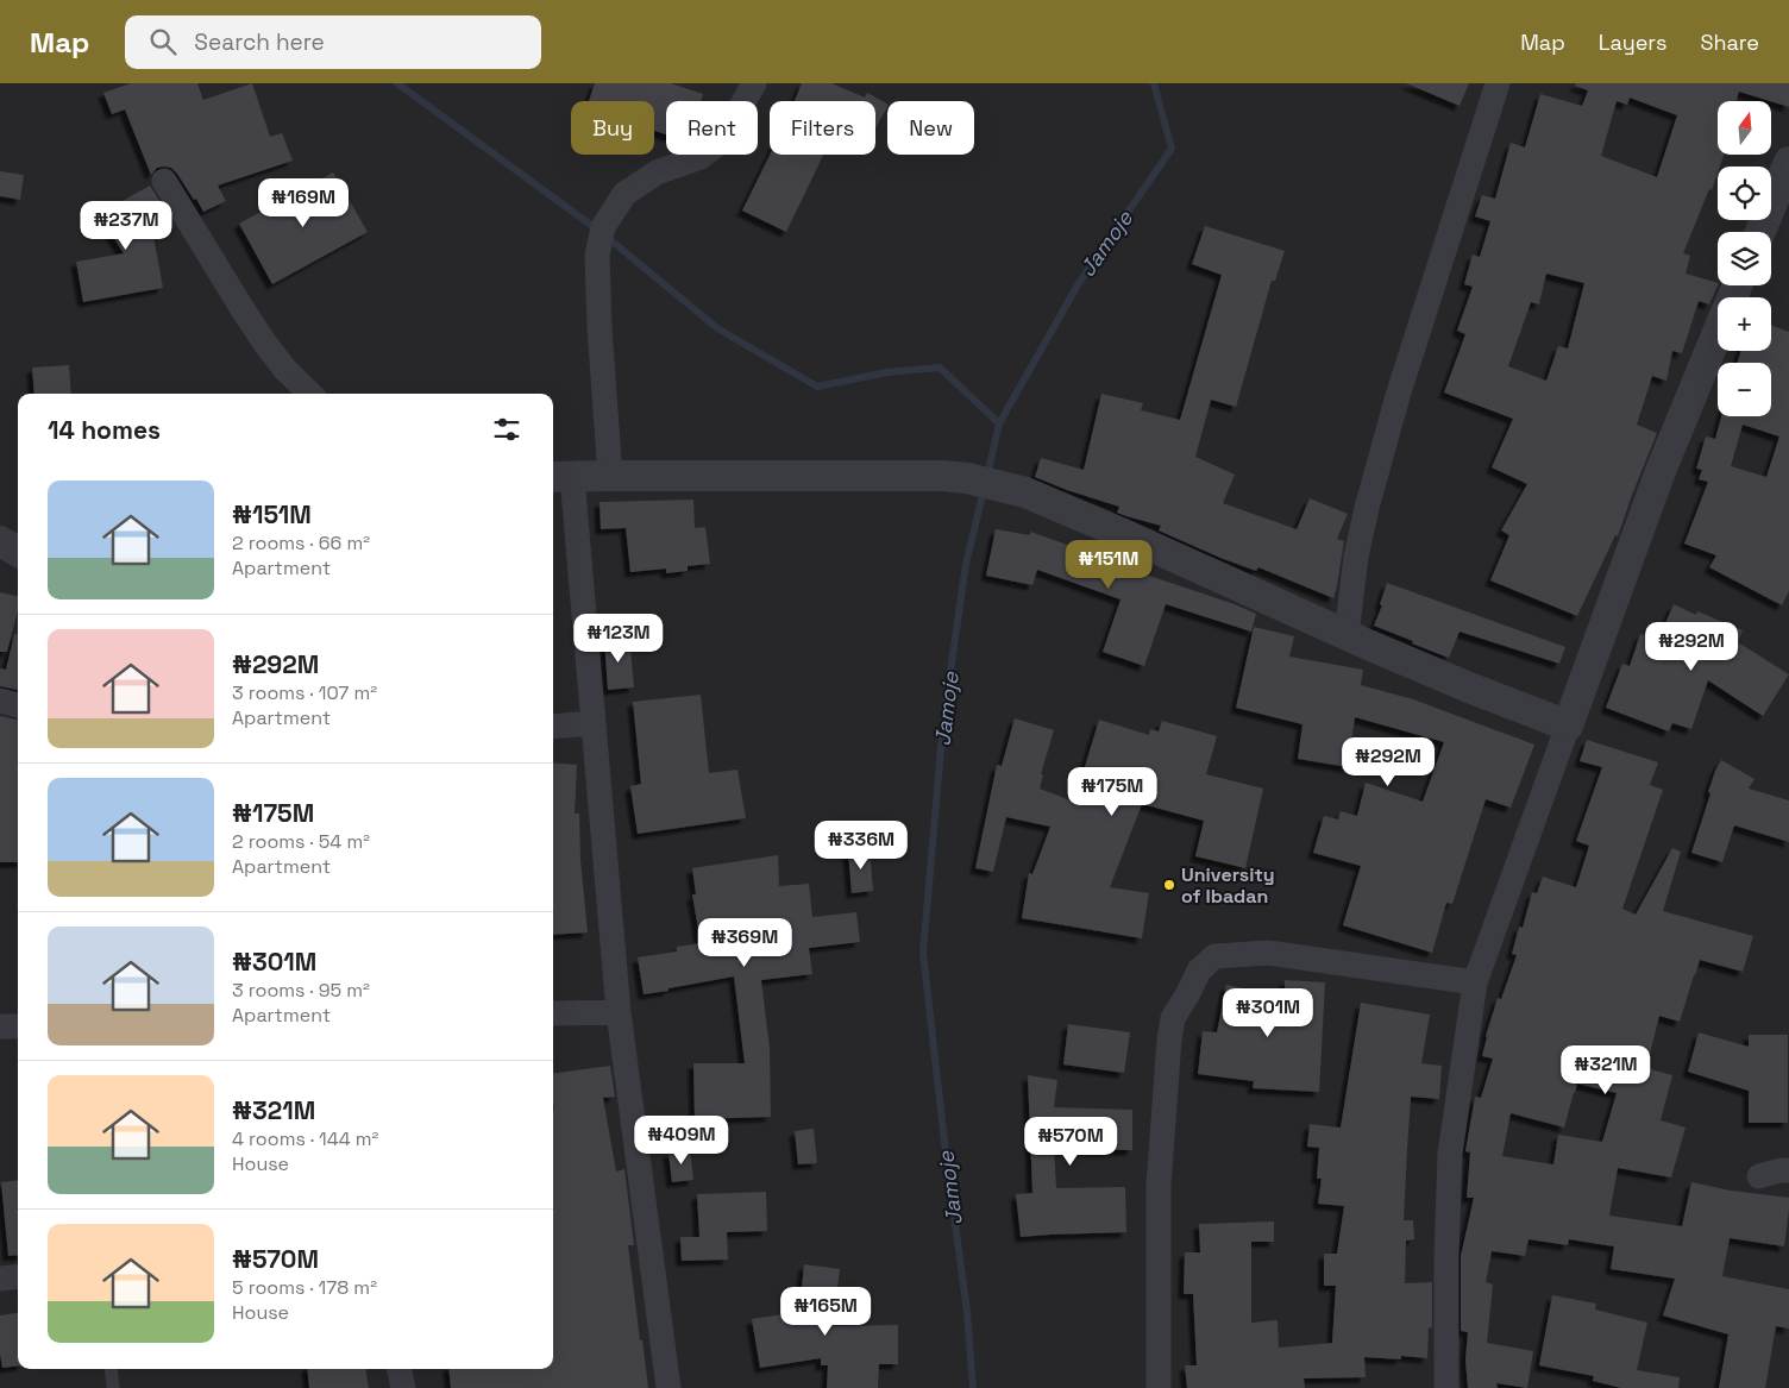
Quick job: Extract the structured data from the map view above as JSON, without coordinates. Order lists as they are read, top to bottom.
{
  "water": ["Jamoje"],
  "places": ["University of Ibadan"],
  "north": "top",
  "page": {
    "header": "Map",
    "search": "Search here",
    "nav": ["Map", "Layers", "Share"],
    "map_buttons": ["+", "−"],
    "chip": [
      "Buy",
      "Rent",
      "Filters",
      "New"
    ],
    "price": [
      "₦169M",
      "₦237M",
      "₦151M",
      "₦123M",
      "₦292M",
      "₦292M",
      "₦175M",
      "₦336M",
      "₦369M",
      "₦301M",
      "₦321M",
      "₦409M",
      "₦570M",
      "₦165M"
    ],
    "heading": "14 homes",
    "list": [
      {
        "name": "₦151M",
        "note": "2 rooms · 66 m² · Apartment"
      },
      {
        "name": "₦292M",
        "note": "3 rooms · 107 m² · Apartment"
      },
      {
        "name": "₦175M",
        "note": "2 rooms · 54 m² · Apartment"
      },
      {
        "name": "₦301M",
        "note": "3 rooms · 95 m² · Apartment"
      },
      {
        "name": "₦321M",
        "note": "4 rooms · 144 m² · House"
      },
      {
        "name": "₦570M",
        "note": "5 rooms · 178 m² · House"
      }
    ]
  }
}
